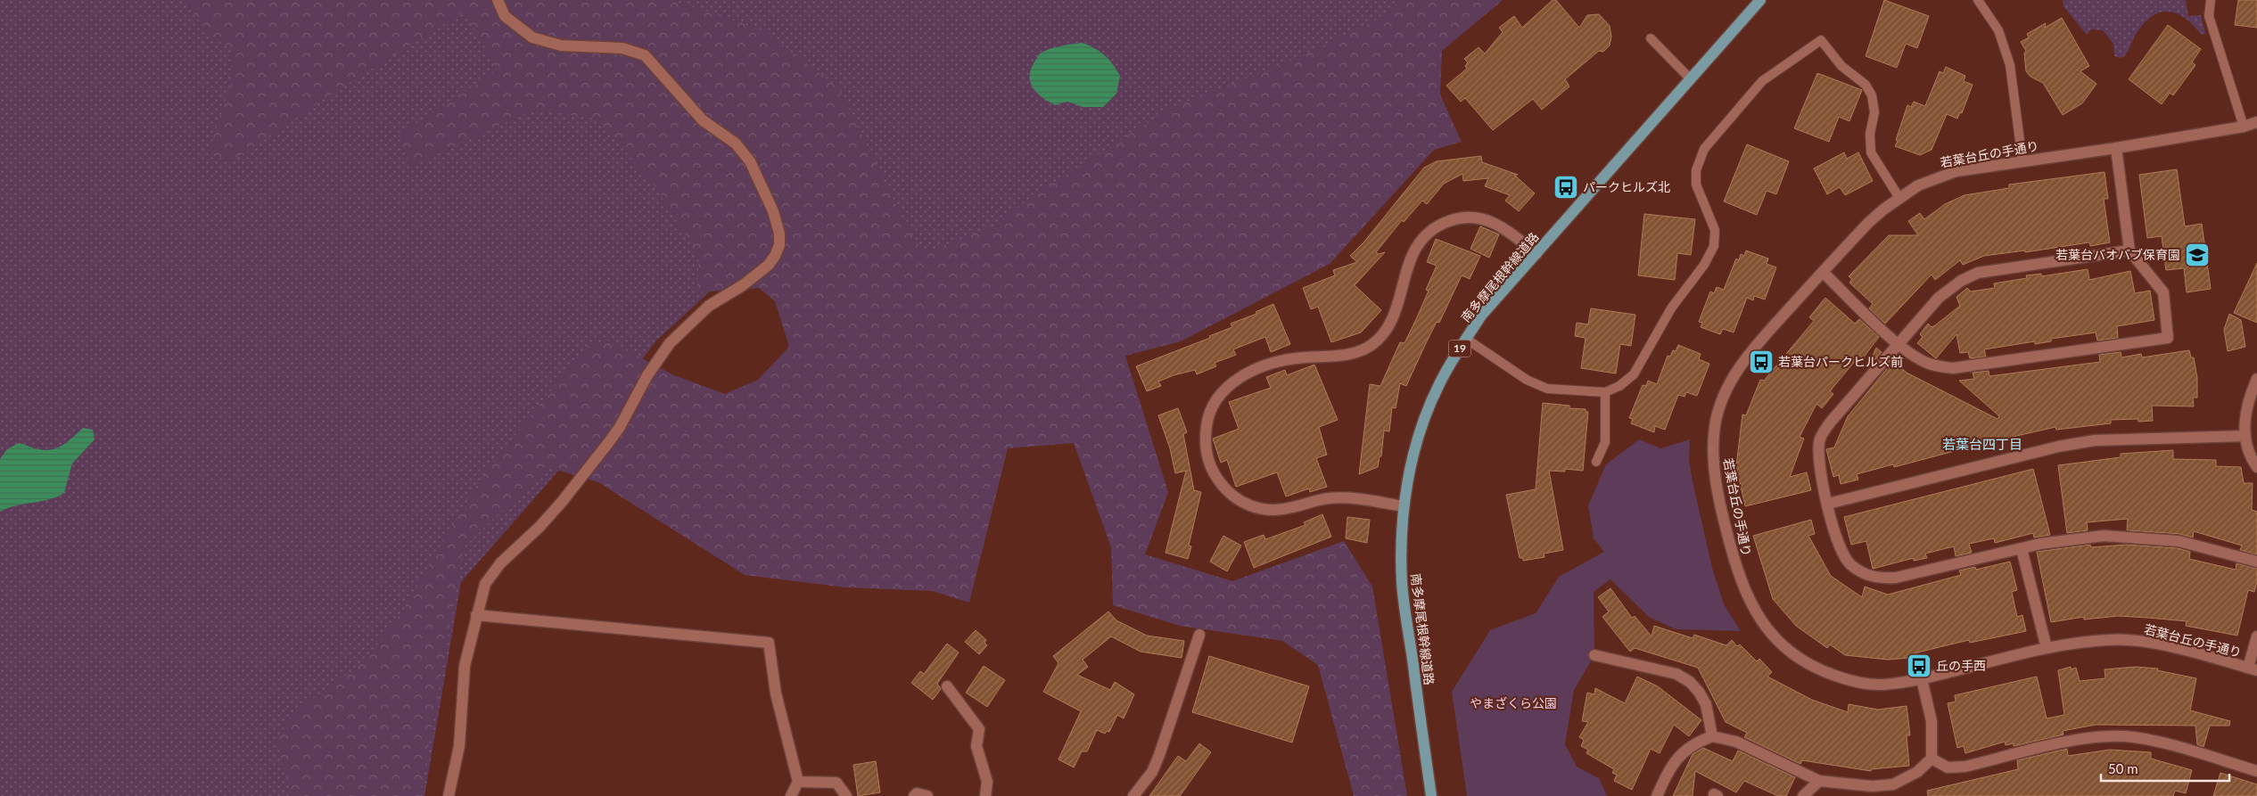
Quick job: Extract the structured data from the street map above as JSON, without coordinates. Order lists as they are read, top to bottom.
{
  "streets": {
    "main road": ["南多摩尾根幹線道路", "19"],
    "street": ["若葉台丘の手通り"]
  },
  "districts": ["若葉台四丁目"],
  "parks": ["やまざくら公園"],
  "places": {
    "bus stop": ["パークヒルズ北", "若葉台パークヒルズ前", "丘の手西"],
    "school or university": ["若葉台バオバブ保育園"]
  },
  "scale_bar": "50 m"
}
